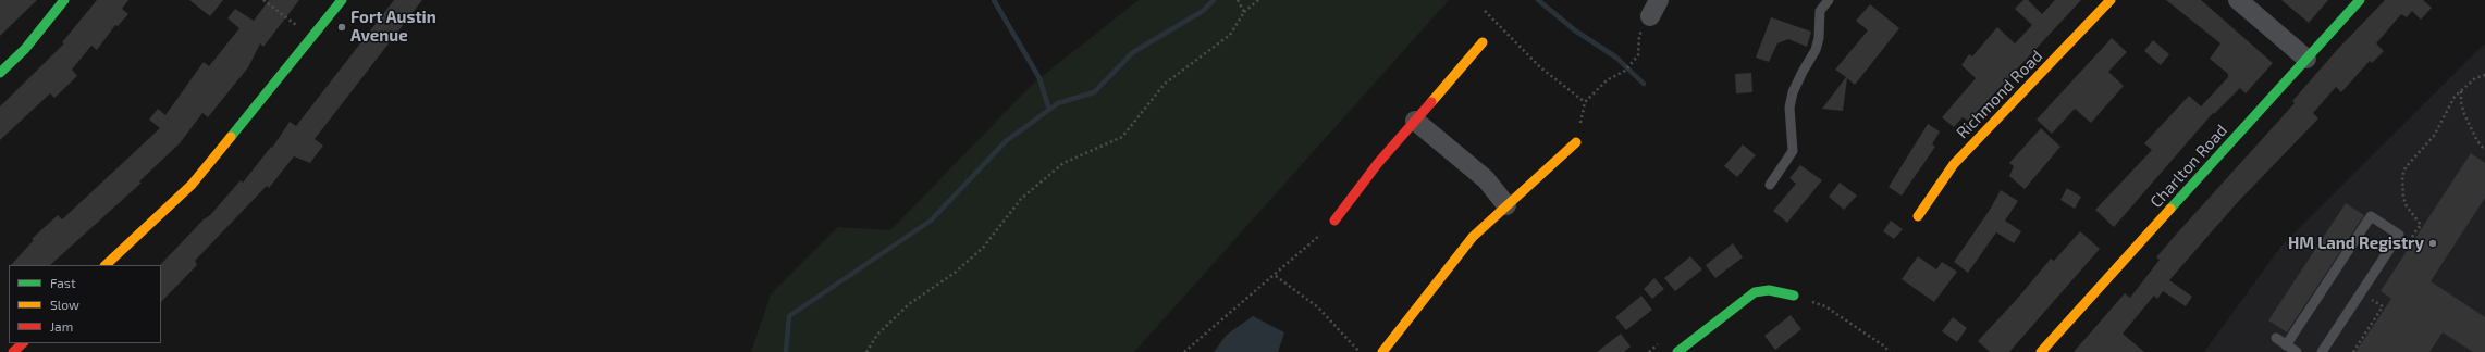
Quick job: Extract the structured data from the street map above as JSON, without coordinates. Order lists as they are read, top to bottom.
{
  "streets": {
    "street": ["Richmond Road", "Charlton Road"]
  },
  "places": ["Fort Austin Avenue", "HM Land Registry"],
  "legend": ["Fast", "Slow", "Jam"]
}
